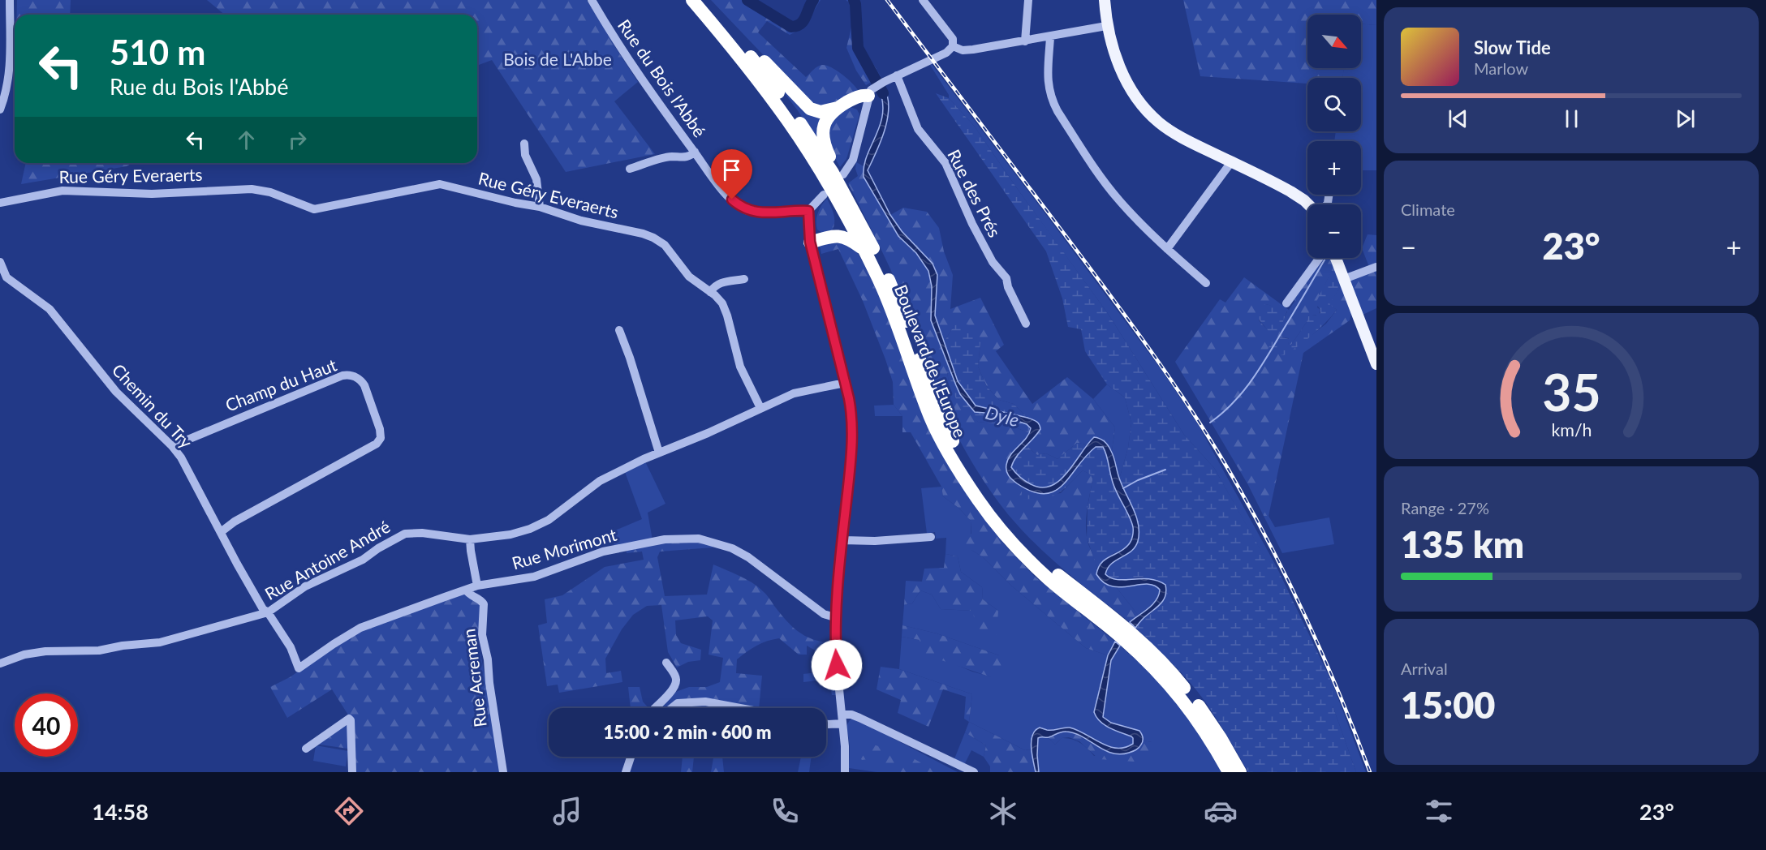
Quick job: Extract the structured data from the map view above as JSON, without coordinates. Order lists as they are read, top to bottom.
{
  "streets": {
    "highway": ["Boulevard de l'Europe"],
    "street": [
      "Rue du Bois l'Abbé",
      "Rue Géry Everaerts",
      "Rue des Prés",
      "Champ du Haut",
      "Chemin du Try",
      "Rue Morimont",
      "Rue Antoine André",
      "Rue Acreman"
    ]
  },
  "crossings": [
    ["Rue Géry Everaerts", "Rue Antoine André"],
    ["Champ du Haut", "Chemin du Try"],
    ["Chemin du Try", "Rue Morimont"],
    ["Chemin du Try", "Rue Antoine André"],
    ["Rue Morimont", "Rue Acreman"]
  ],
  "water": ["Dyle"],
  "parks": ["Bois de L'Abbe"],
  "north": "bottom right",
  "page": {
    "map_buttons": ["+", "−"],
    "turn": ["510 m", "Rue du Bois l'Abbé"],
    "song": ["Slow Tide", "Marlow"],
    "tile": [
      "Climate",
      ["Range · 27%", "135 km"],
      ["Arrival", "15:00"]
    ],
    "heat": ["−", "23°", "+"],
    "limit": "40",
    "trip": "15:00 · 2 min · 600 m",
    "tabs": ["14:58", "23°"],
    "gauge": ["35", "km/h"]
  }
}
